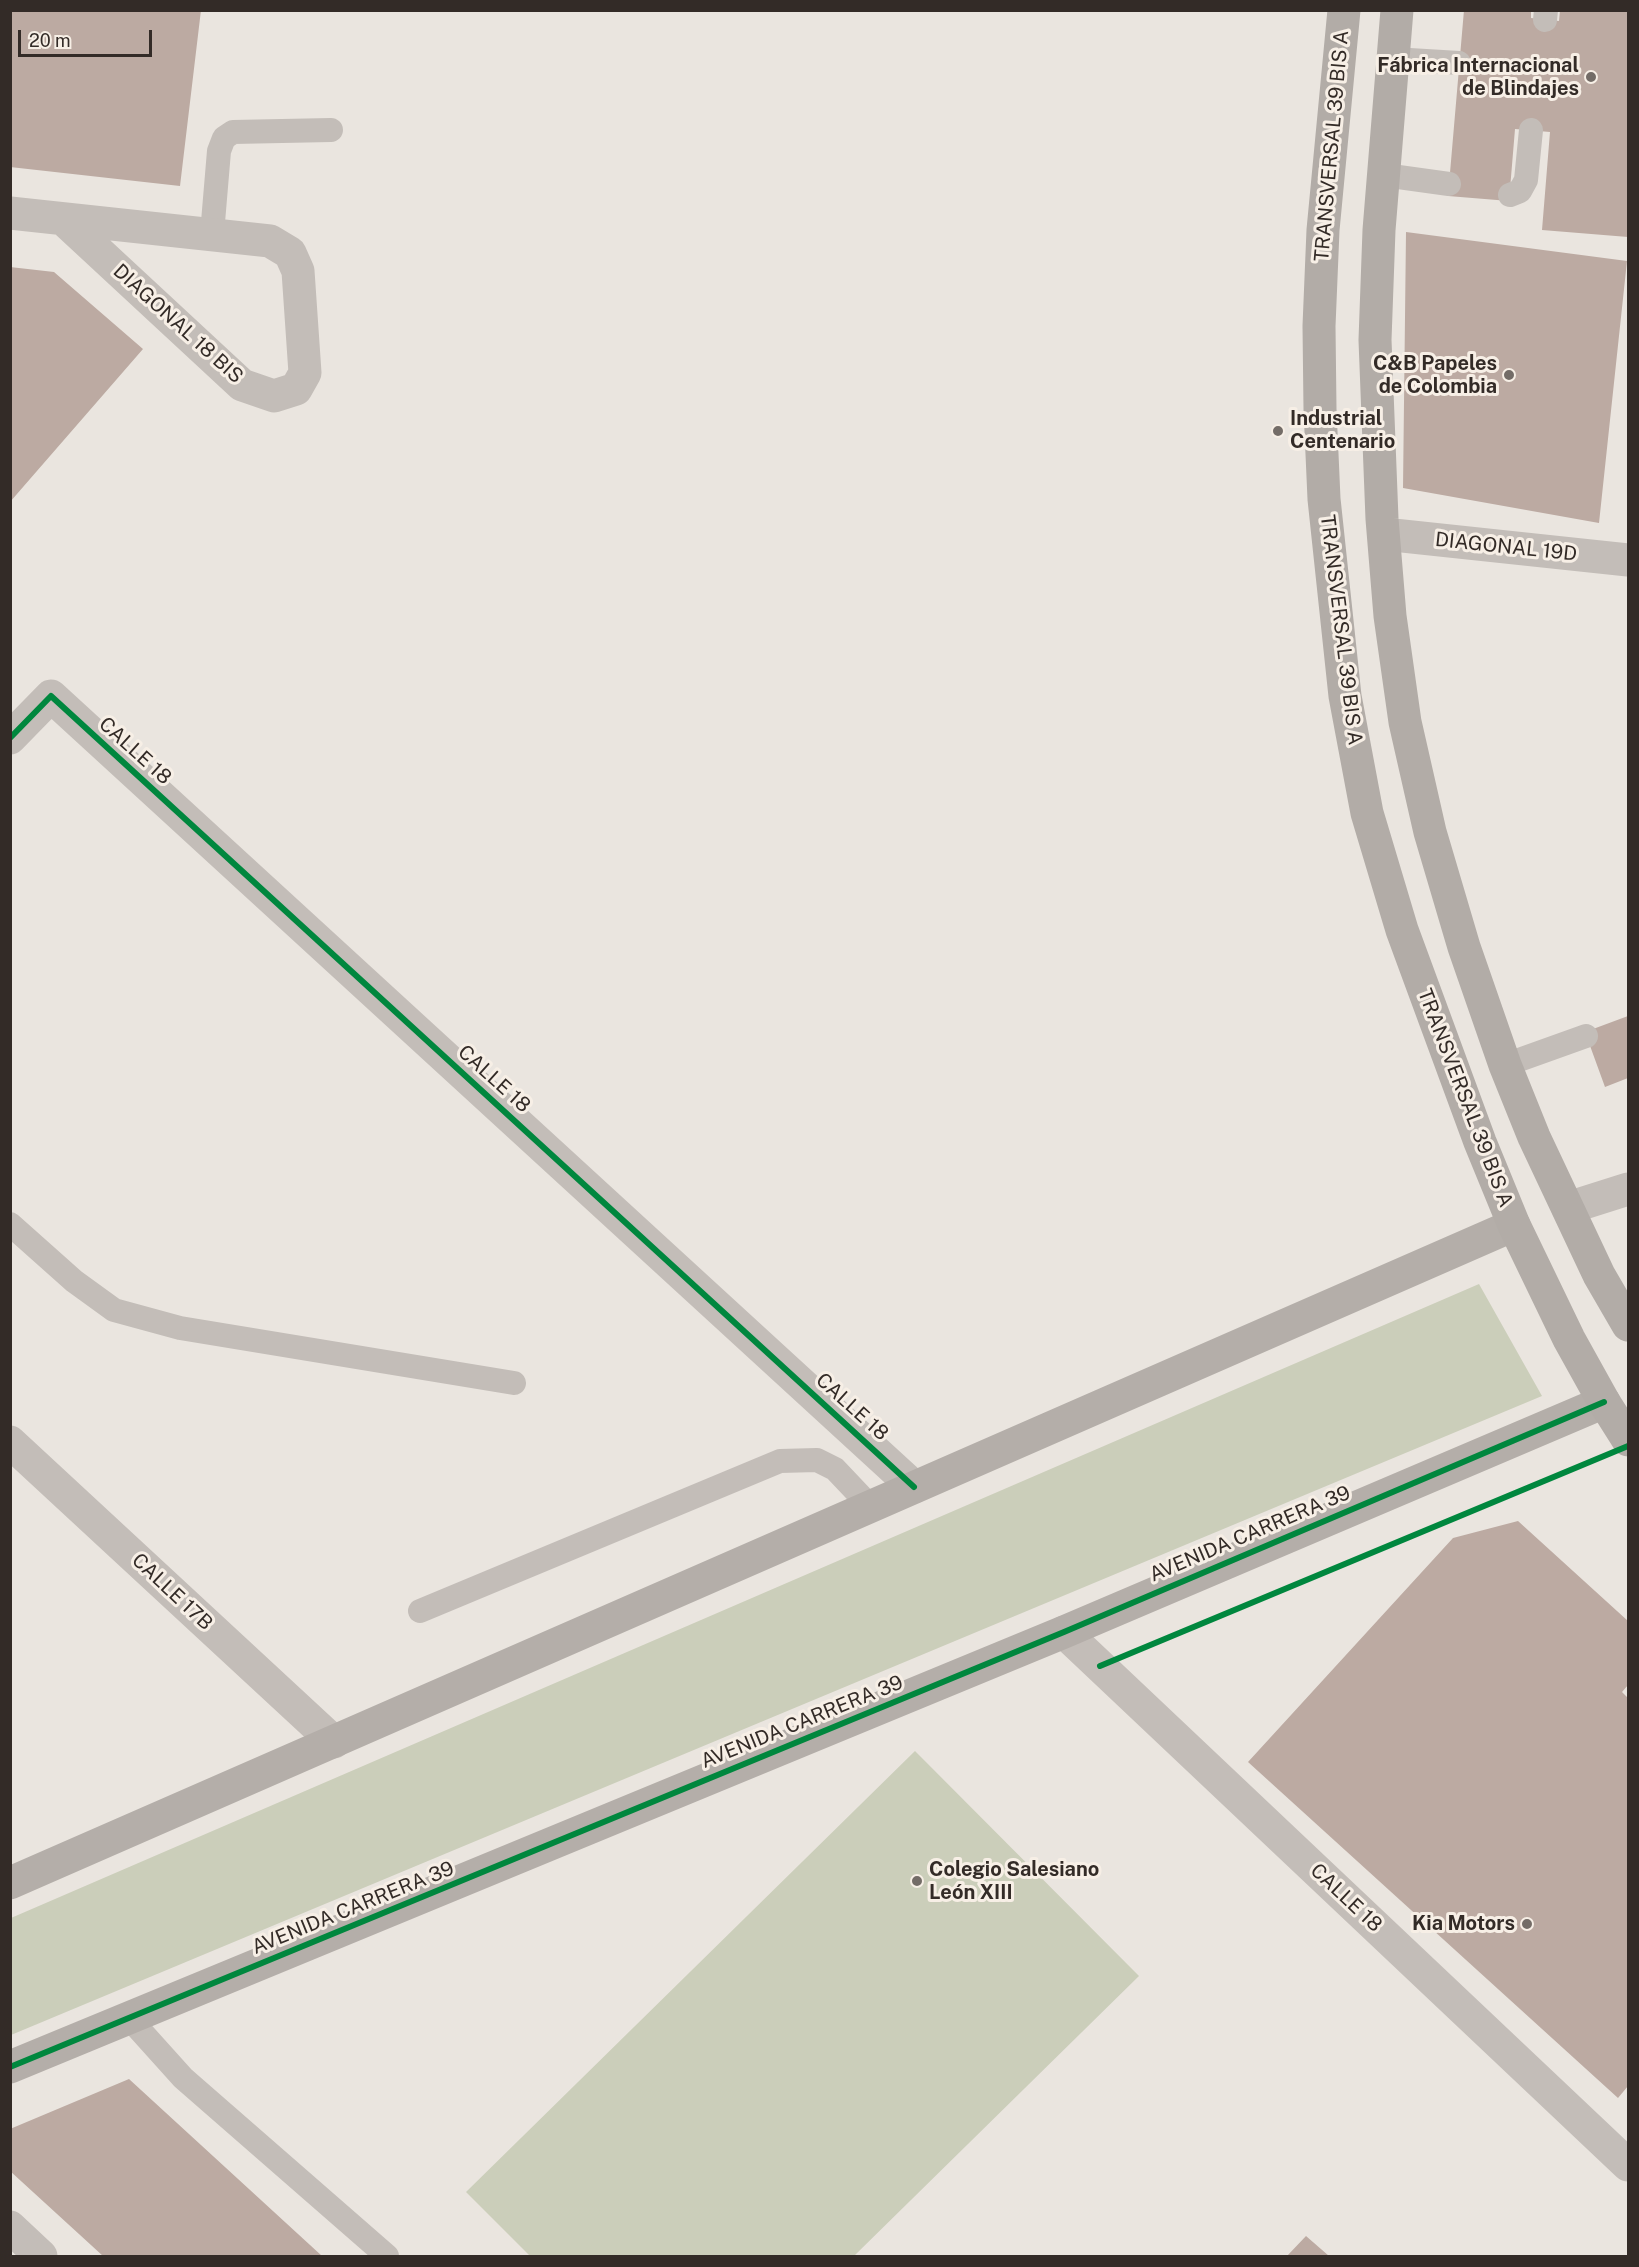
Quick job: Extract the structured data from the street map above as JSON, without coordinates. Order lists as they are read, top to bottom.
{
  "streets": {
    "main road": ["TRANSVERSAL 39 BIS A"],
    "street": [
      "DIAGONAL 18 BIS",
      "DIAGONAL 19D",
      "CALLE 18",
      "AVENIDA CARRERA 39",
      "CALLE 17B"
    ]
  },
  "crossings": [
    ["TRANSVERSAL 39 BIS A", "AVENIDA CARRERA 39"],
    ["CALLE 18", "AVENIDA CARRERA 39"]
  ],
  "places": [
    "Fábrica Internacional de Blindajes",
    "C&B Papeles de Colombia",
    "Industrial Centenario",
    "Colegio Salesiano León XIII",
    "Kia Motors"
  ],
  "scale_bar": "20 m"
}
